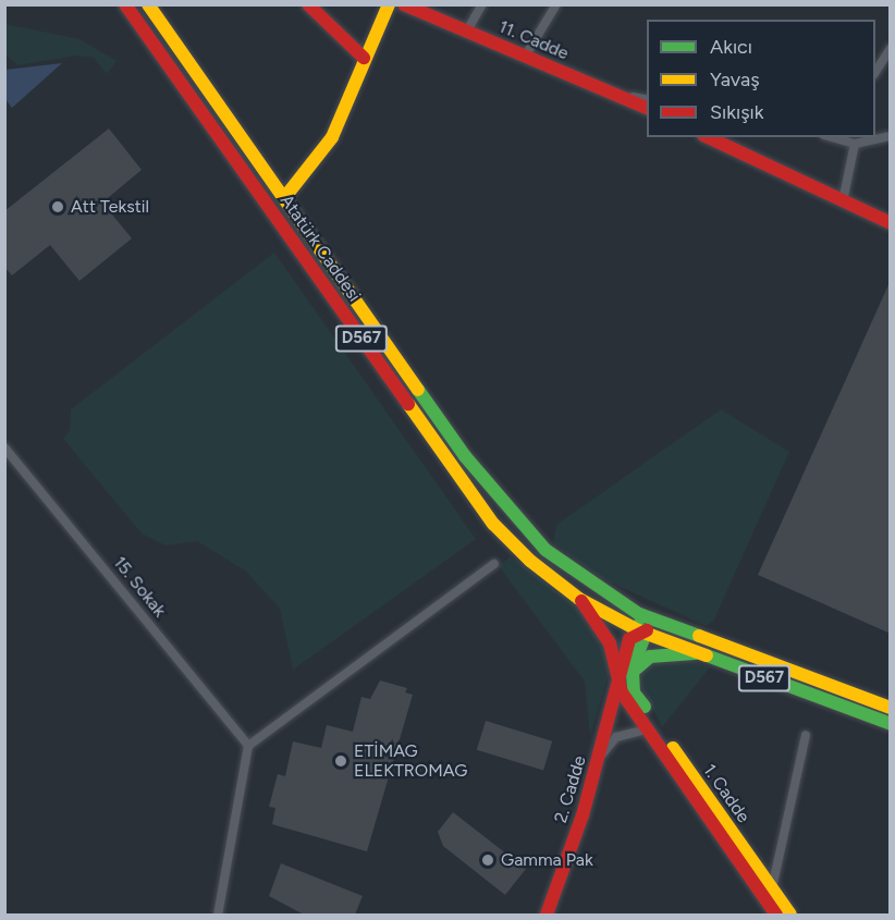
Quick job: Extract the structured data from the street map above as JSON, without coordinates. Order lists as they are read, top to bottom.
{
  "streets": {
    "main road": [
      "11. Cadde",
      "Atatürk Caddesi",
      "D567",
      "2. Cadde",
      "1. Cadde"
    ],
    "street": ["15. Sokak"]
  },
  "crossings": [
    ["Atatürk Caddesi", "D567"],
    ["Atatürk Caddesi", "2. Cadde"],
    ["D567", "2. Cadde"]
  ],
  "places": ["Att Tekstil", "ETİMAG ELEKTROMAG", "Gamma Pak"],
  "legend": ["Akıcı", "Yavaş", "Sıkışık"]
}
